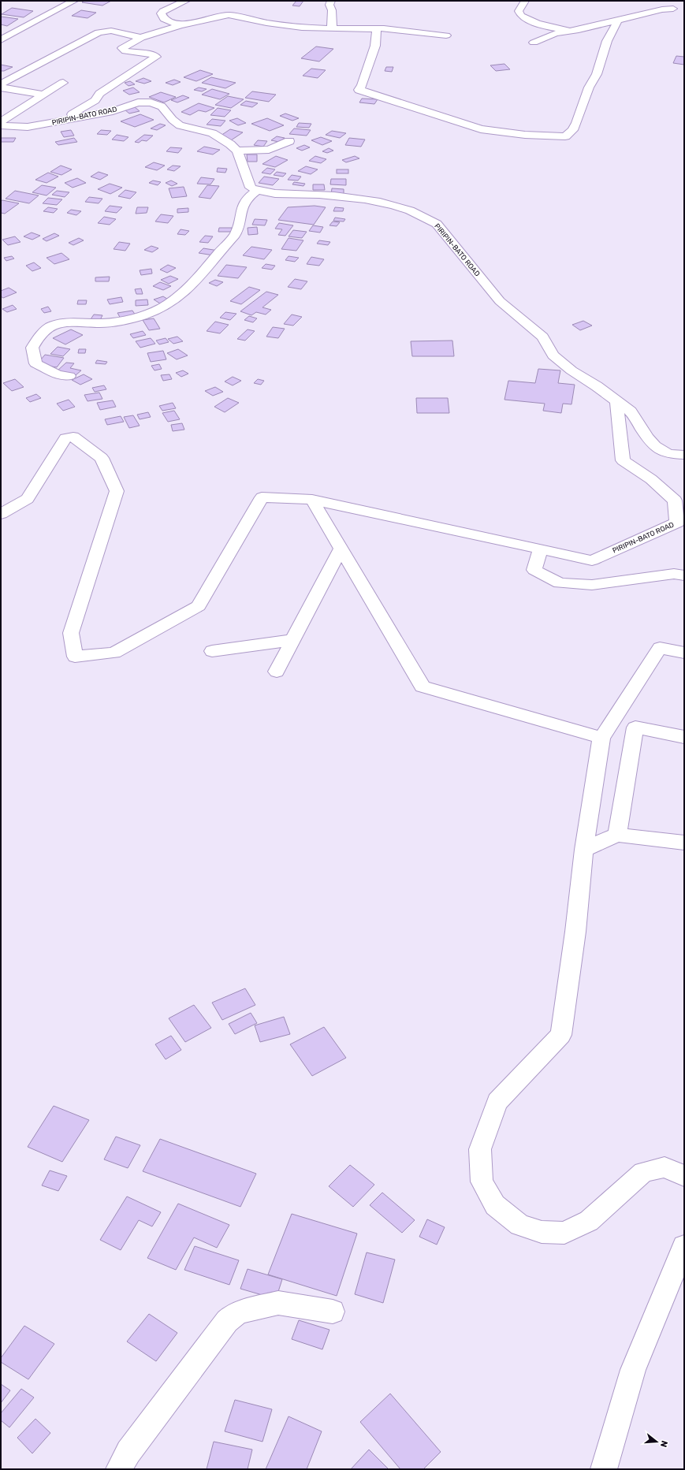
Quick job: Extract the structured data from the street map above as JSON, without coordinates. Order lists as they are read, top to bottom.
{
  "streets": {
    "street": ["PIRIPIN-BATO ROAD"]
  },
  "north": "right"
}
